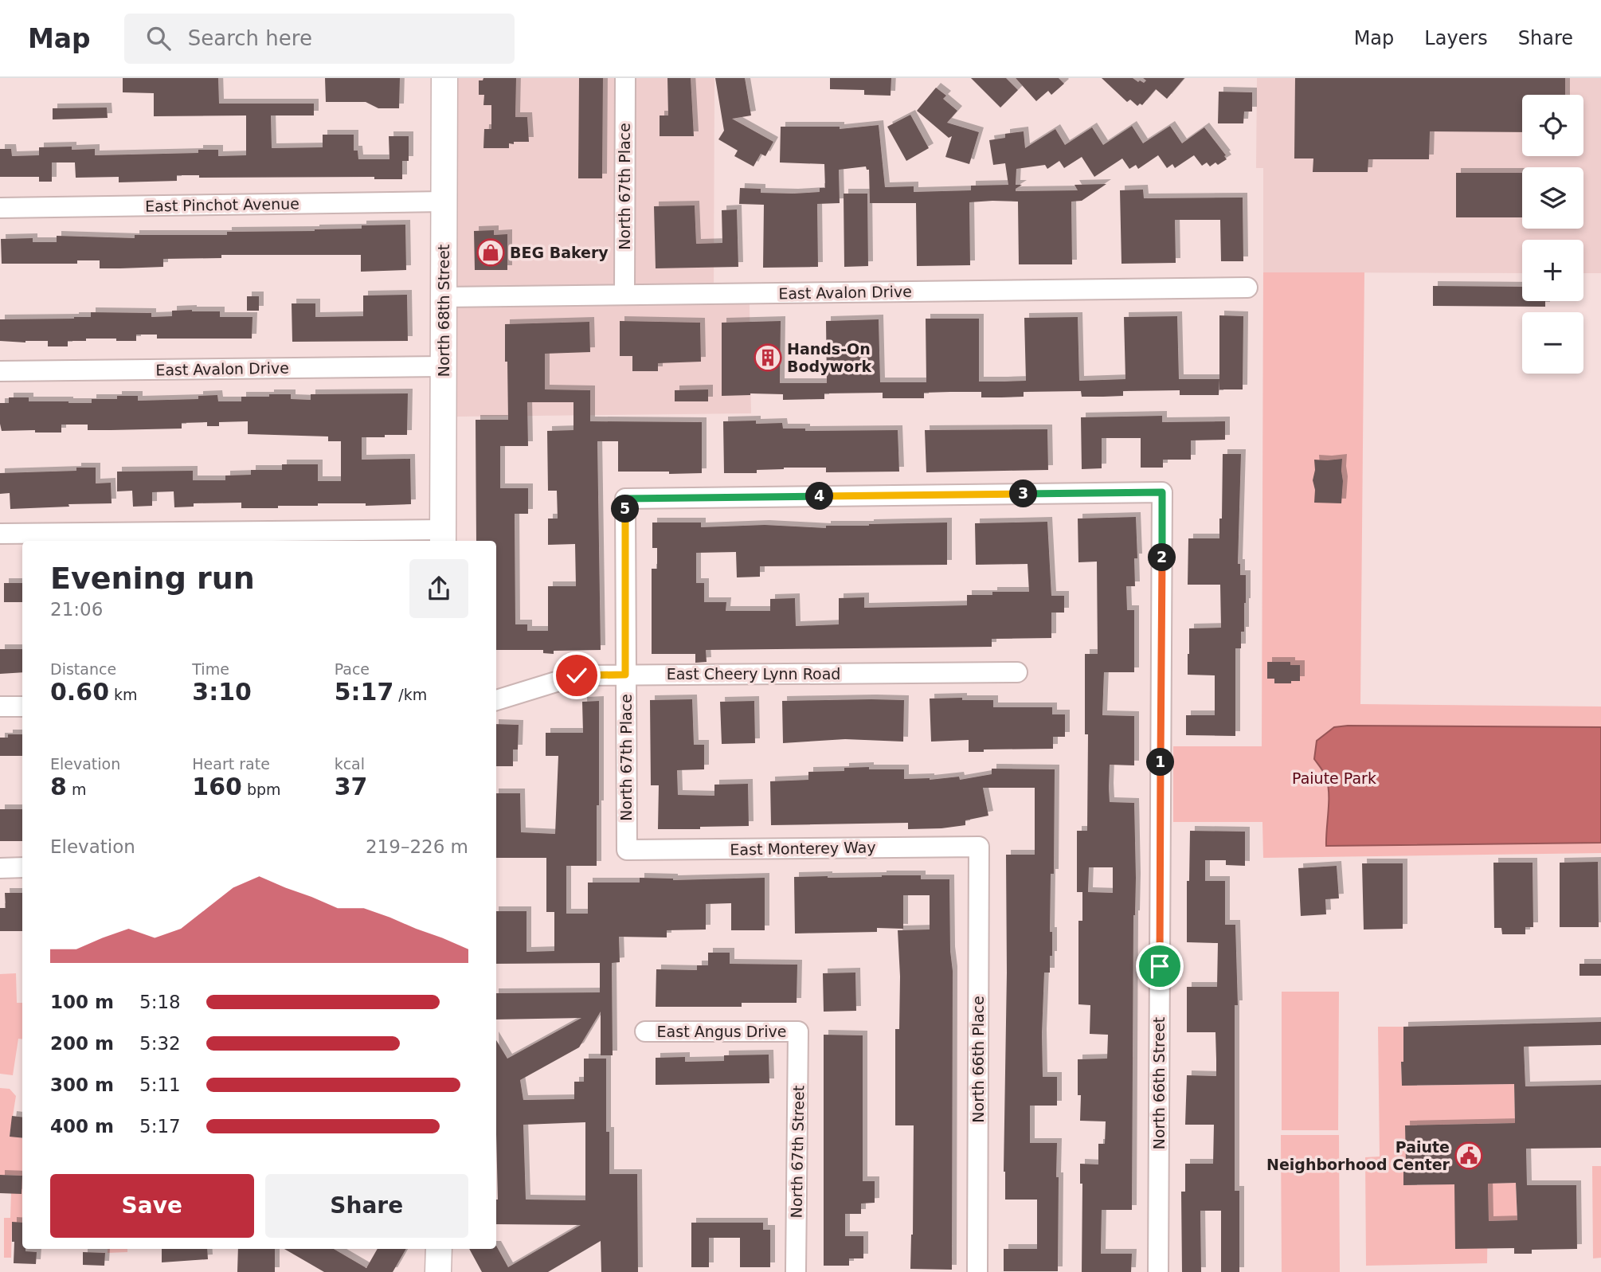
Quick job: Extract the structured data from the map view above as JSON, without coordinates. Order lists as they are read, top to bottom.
{
  "streets": {
    "main road": ["North 68th Street"],
    "street": [
      "North 67th Place",
      "East Pinchot Avenue",
      "East Avalon Drive",
      "East Cheery Lynn Road",
      "East Monterey Way",
      "East Angus Drive",
      "North 66th Place",
      "North 66th Street",
      "North 67th Street"
    ]
  },
  "crossings": [
    ["North 67th Place", "East Avalon Drive"],
    ["North 67th Place", "East Cheery Lynn Road"],
    ["North 67th Place", "East Monterey Way"],
    ["North 67th Place", "North 66th Street"],
    ["East Pinchot Avenue", "North 68th Street"],
    ["East Avalon Drive", "North 68th Street"],
    ["East Monterey Way", "North 66th Place"],
    ["East Angus Drive", "North 67th Street"]
  ],
  "parks": ["Paiute Park"],
  "places": {
    "shop": ["BEG Bakery"],
    "building": ["Hands-On Bodywork"],
    "public building": ["Paiute Neighborhood Center"]
  },
  "page": {
    "header": "Map",
    "search": "Search here",
    "nav": ["Map", "Layers", "Share"],
    "map_buttons": ["+", "−"],
    "pins": [
      "3",
      "4",
      "5",
      "2",
      "1"
    ],
    "heading": ["Evening run", "21:06"],
    "stats": [
      ["Distance", "0.60 km"],
      ["Time", "3:10"],
      ["Pace", "5:17 /km"],
      ["Elevation", "8 m"],
      ["Heart rate", "160 bpm"],
      ["kcal", "37"]
    ],
    "chart": ["Elevation", "219–226 m"],
    "list": [
      {
        "name": "100 m",
        "note": "5:18"
      },
      {
        "name": "200 m",
        "note": "5:32"
      },
      {
        "name": "300 m",
        "note": "5:11"
      },
      {
        "name": "400 m",
        "note": "5:17"
      }
    ],
    "buttons": ["Save", "Share"]
  }
}
